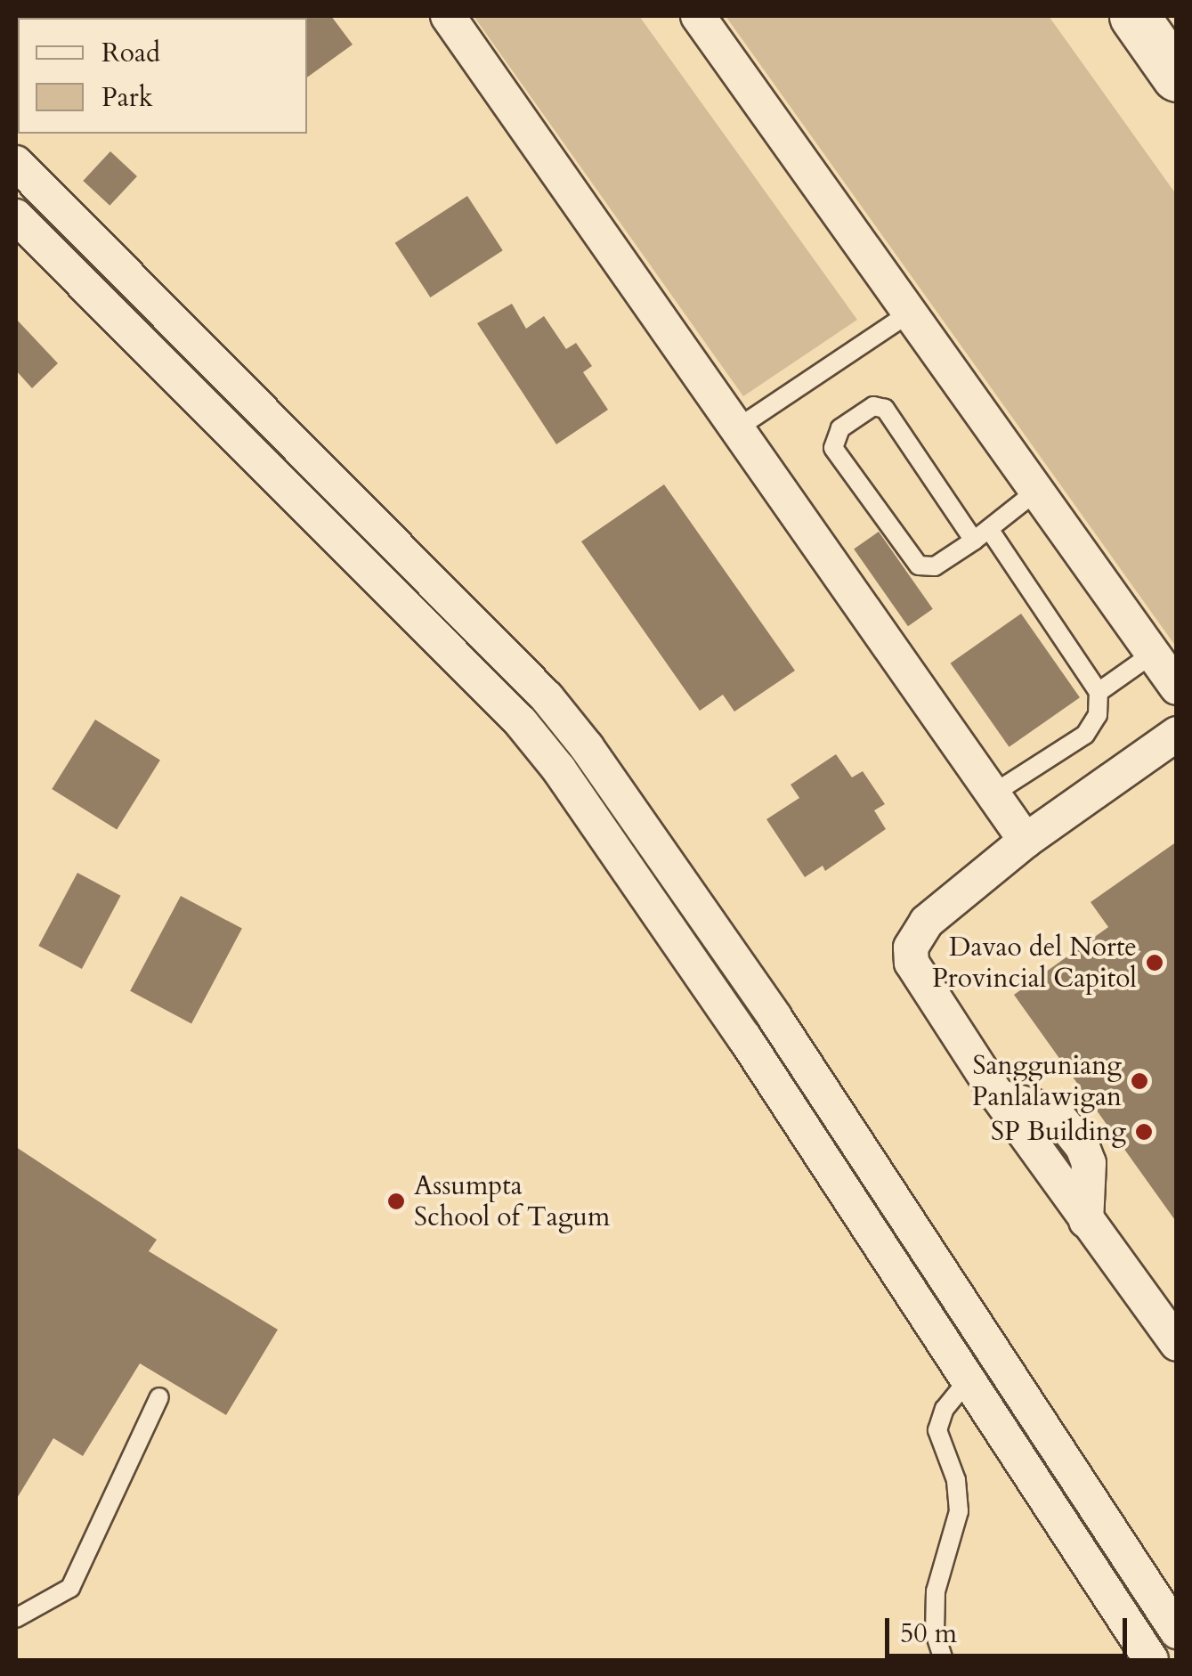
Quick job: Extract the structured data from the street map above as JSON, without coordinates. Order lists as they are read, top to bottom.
{
  "places": [
    "Davao del Norte Provincial Capitol",
    "Sangguniang Panlalawigan",
    "SP Building",
    "Assumpta School of Tagum"
  ],
  "legend": ["Road", "Park"],
  "scale_bar": "50 m"
}
